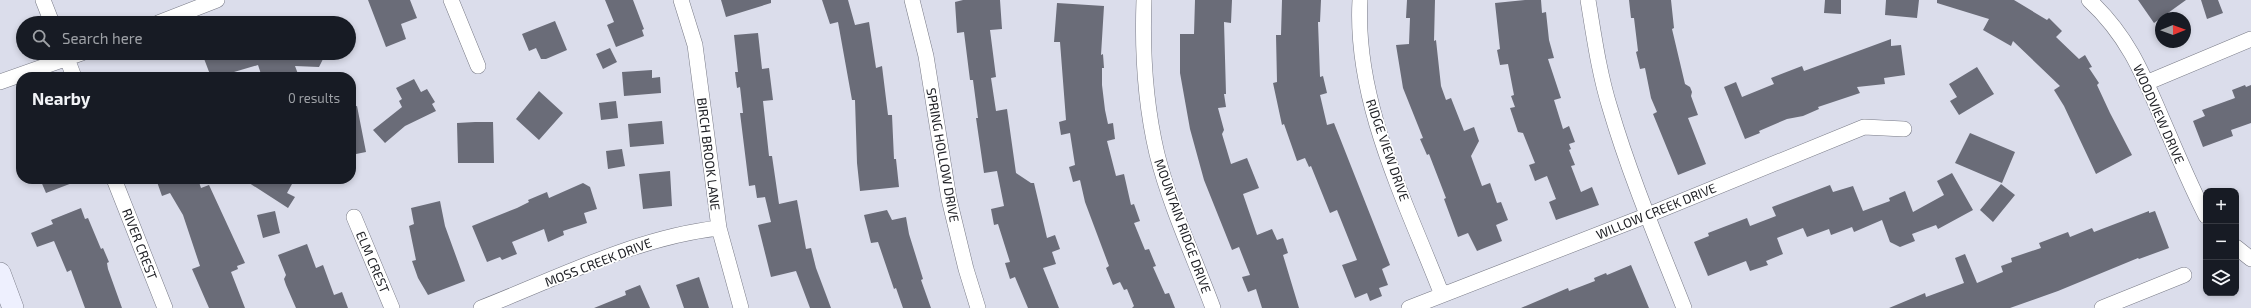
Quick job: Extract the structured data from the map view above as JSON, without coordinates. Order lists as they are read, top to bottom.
{
  "streets": {
    "street": [
      "WOODVIEW DRIVE",
      "RIDGE VIEW DRIVE",
      "BIRCH BROOK LANE",
      "SPRING HOLLOW DRIVE",
      "WILLOW CREEK DRIVE",
      "MOUNTAIN RIDGE DRIVE",
      "RIVER CREST",
      "ELM CREST",
      "MOSS CREEK DRIVE"
    ]
  },
  "crossings": [
    ["RIDGE VIEW DRIVE", "WILLOW CREEK DRIVE"],
    ["BIRCH BROOK LANE", "MOSS CREEK DRIVE"]
  ],
  "north": "right",
  "page": {
    "search": "Search here",
    "heading": ["Nearby", "0 results"],
    "map_buttons": ["+", "−"]
  }
}
